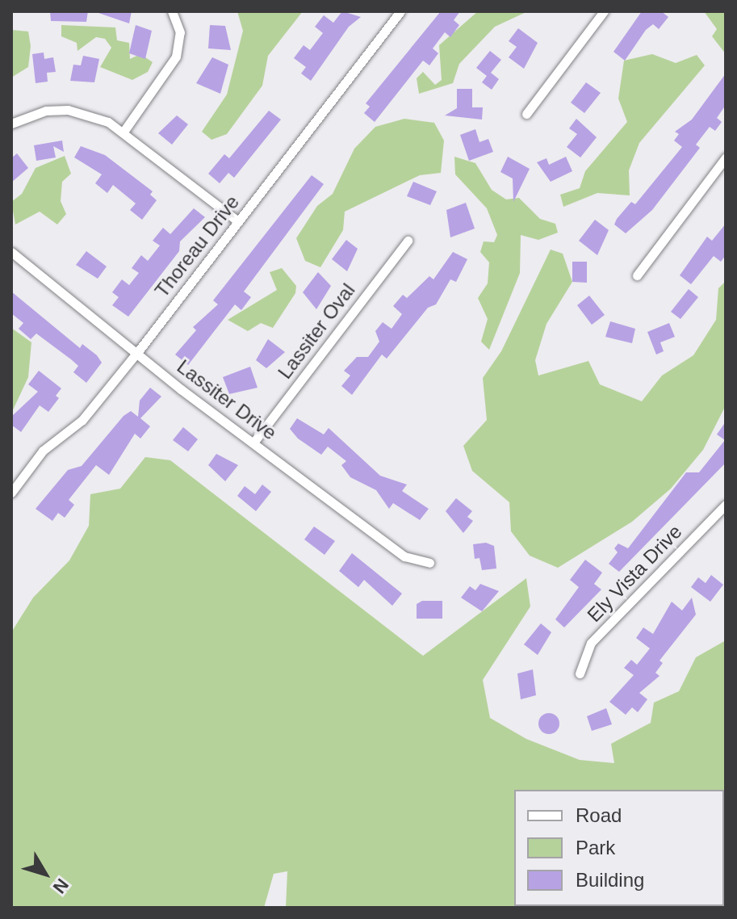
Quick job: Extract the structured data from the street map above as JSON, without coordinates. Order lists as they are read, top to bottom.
{
  "streets": {
    "street": [
      "Thoreau Drive",
      "Lassiter Oval",
      "Lassiter Drive",
      "Ely Vista Drive"
    ]
  },
  "crossings": [
    ["Thoreau Drive", "Lassiter Drive"],
    ["Lassiter Oval", "Lassiter Drive"]
  ],
  "legend": ["Road", "Park", "Building"],
  "north": "bottom right"
}
